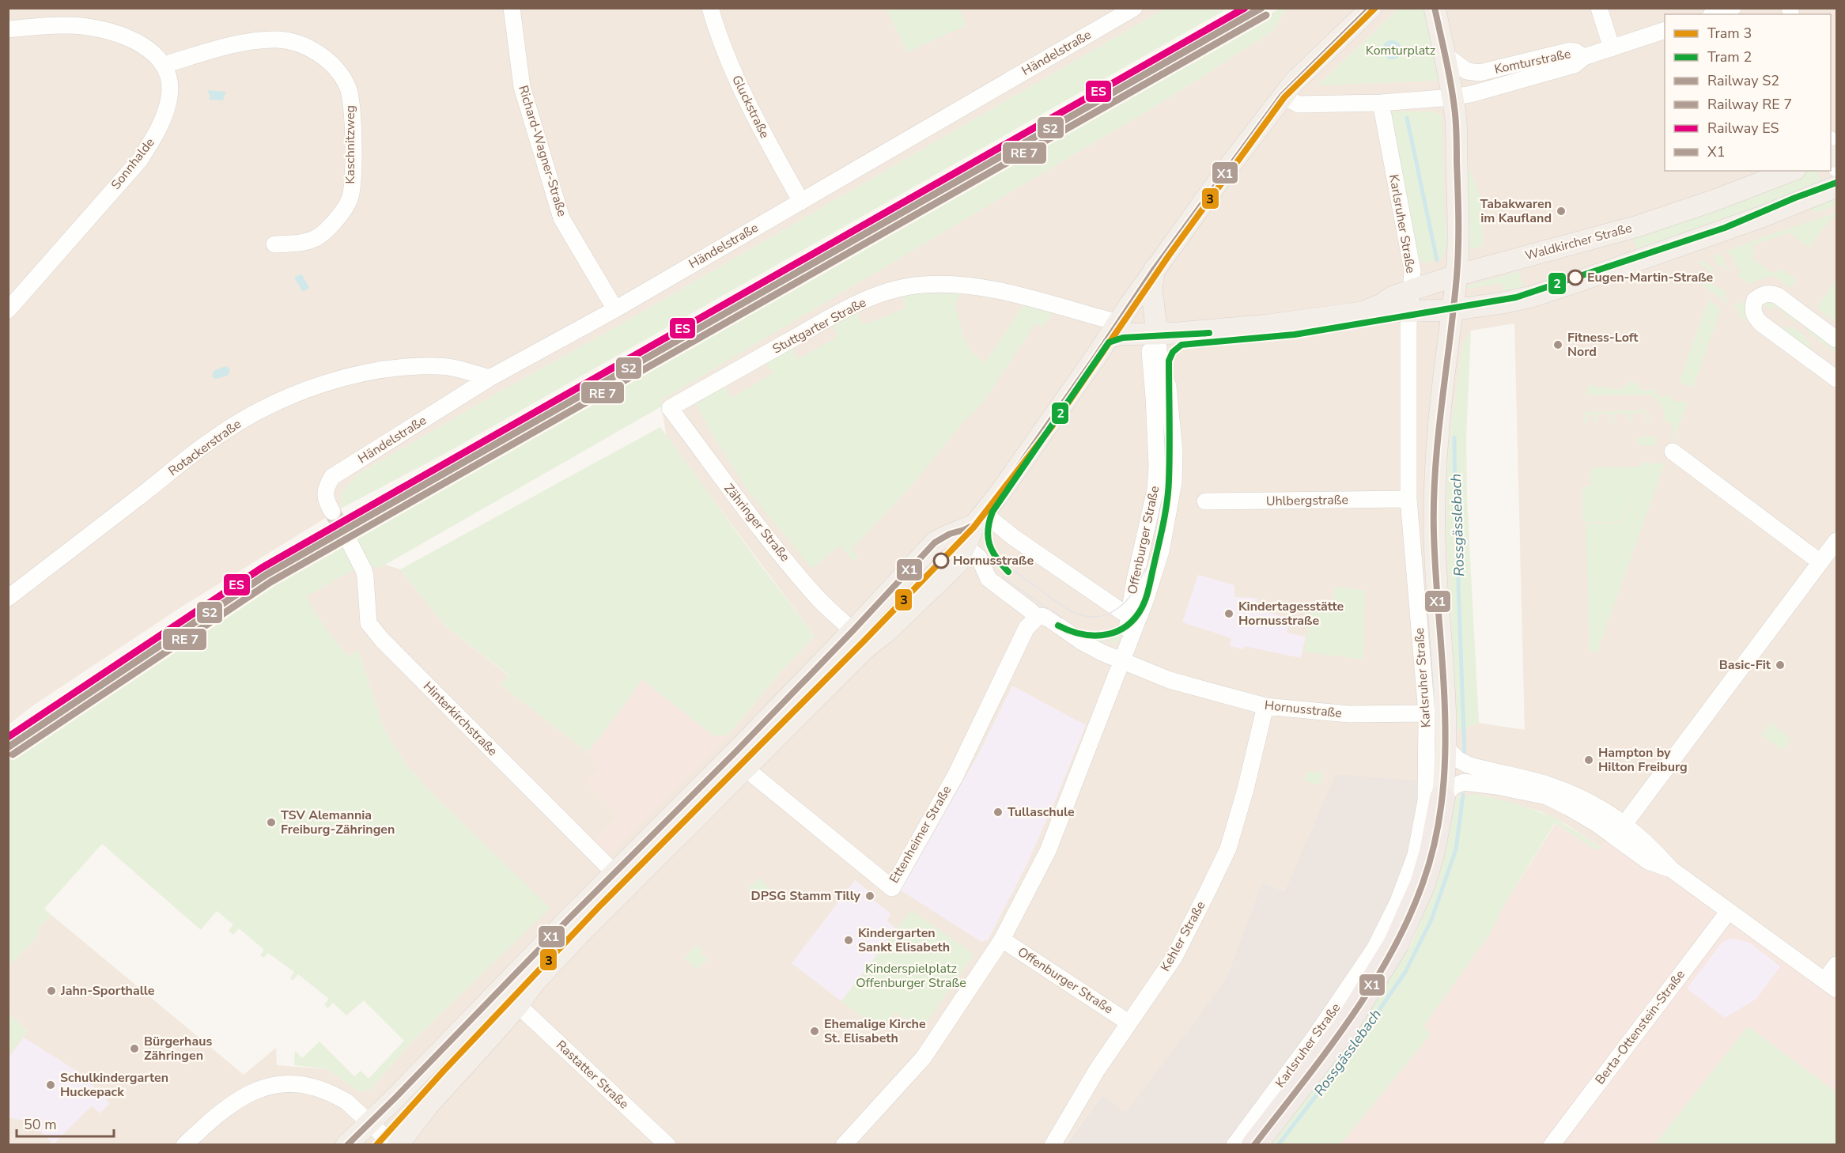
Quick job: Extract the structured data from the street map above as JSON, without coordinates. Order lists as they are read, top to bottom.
{
  "streets": {
    "main road": ["Waldkircher Straße"],
    "street": [
      "Händelstraße",
      "Komturstraße",
      "Gluckstraße",
      "Kaschnitzweg",
      "Richard-Wagner-Straße",
      "Sonnhalde",
      "Karlsruher Straße",
      "Stuttgarter Straße",
      "Rotackerstraße",
      "Uhlbergstraße",
      "Zähringer Straße",
      "Offenburger Straße",
      "Hornusstraße",
      "Hinterkirchstraße",
      "Ettenheimer Straße",
      "Kehler Straße",
      "Berta-Ottenstein-Straße",
      "Rastatter Straße"
    ]
  },
  "crossings": [
    ["Händelstraße", "Gluckstraße"],
    ["Händelstraße", "Richard-Wagner-Straße"],
    ["Händelstraße", "Rotackerstraße"],
    ["Kaschnitzweg", "Sonnhalde"],
    ["Karlsruher Straße", "Waldkircher Straße"],
    ["Karlsruher Straße", "Uhlbergstraße"],
    ["Karlsruher Straße", "Hornusstraße"],
    ["Waldkircher Straße", "Stuttgarter Straße"],
    ["Waldkircher Straße", "Offenburger Straße"],
    ["Stuttgarter Straße", "Zähringer Straße"],
    ["Stuttgarter Straße", "Offenburger Straße"],
    ["Offenburger Straße", "Hornusstraße"],
    ["Offenburger Straße", "Kehler Straße"],
    ["Hornusstraße", "Ettenheimer Straße"],
    ["Hornusstraße", "Kehler Straße"]
  ],
  "water": ["Rossgässlebach"],
  "parks": ["Komturplatz", "Kinderspielplatz Offenburger Straße"],
  "places": [
    "Tabakwaren im Kaufland",
    "Eugen-Martin-Straße",
    "Fitness-Loft Nord",
    "Hornusstraße",
    "Kindertagesstätte Hornusstraße",
    "Basic-Fit",
    "Hampton by Hilton Freiburg",
    "Tullaschule",
    "TSV Alemannia Freiburg-Zähringen",
    "DPSG Stamm Tilly",
    "Kindergarten Sankt Elisabeth",
    "Jahn-Sporthalle",
    "Ehemalige Kirche St. Elisabeth",
    "Bürgerhaus Zähringen",
    "Schulkindergarten Huckepack"
  ],
  "lines": [
    "tram line 3",
    "rail line S2",
    "rail line ES",
    "transit line X1",
    "tram line 2"
  ],
  "legend": [
    "Tram 3",
    "Tram 2",
    "Railway S2",
    "Railway RE 7",
    "Railway ES",
    "X1"
  ],
  "scale_bar": "50 m"
}
